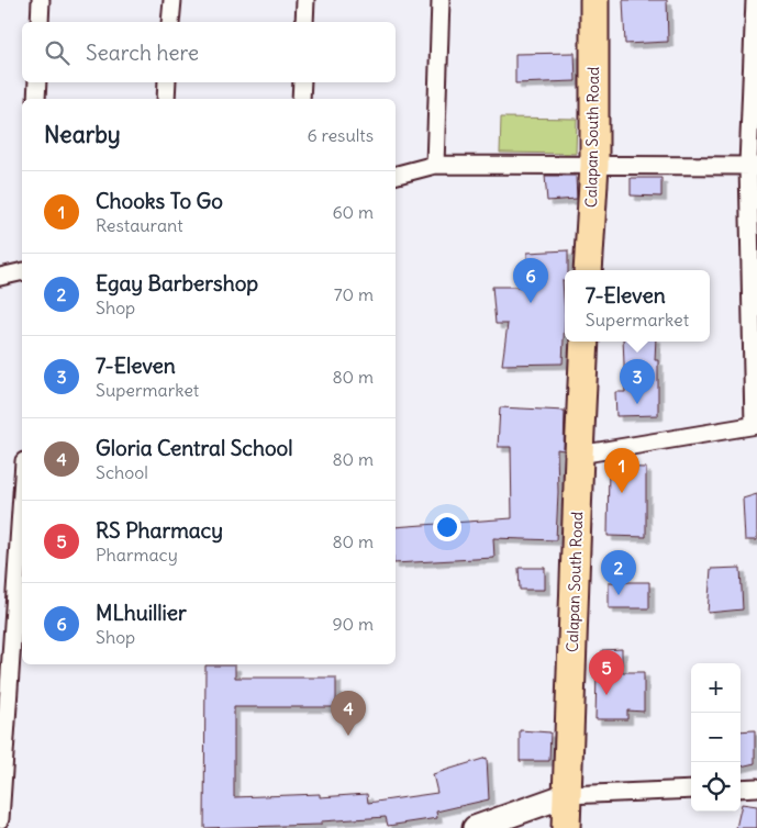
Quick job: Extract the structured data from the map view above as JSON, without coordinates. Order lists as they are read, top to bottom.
{
  "streets": {
    "highway": ["Calapan South Road"]
  },
  "page": {
    "search": "Search here",
    "heading": ["Nearby", "6 results"],
    "list": [
      {
        "mark": "1",
        "name": "Chooks To Go",
        "note": "Restaurant",
        "value": "60 m"
      },
      {
        "mark": "2",
        "name": "Egay Barbershop",
        "note": "Shop",
        "value": "70 m"
      },
      {
        "mark": "3",
        "name": "7-Eleven",
        "note": "Supermarket",
        "value": "80 m"
      },
      {
        "mark": "4",
        "name": "Gloria Central School",
        "note": "School",
        "value": "80 m"
      },
      {
        "mark": "5",
        "name": "RS Pharmacy",
        "note": "Pharmacy",
        "value": "80 m"
      },
      {
        "mark": "6",
        "name": "MLhuillier",
        "note": "Shop",
        "value": "90 m"
      }
    ],
    "pins": [
      "6",
      "3",
      "1",
      "2",
      "5",
      "4"
    ],
    "popup": ["7-Eleven", "Supermarket"],
    "map_buttons": ["+", "−"]
  }
}
